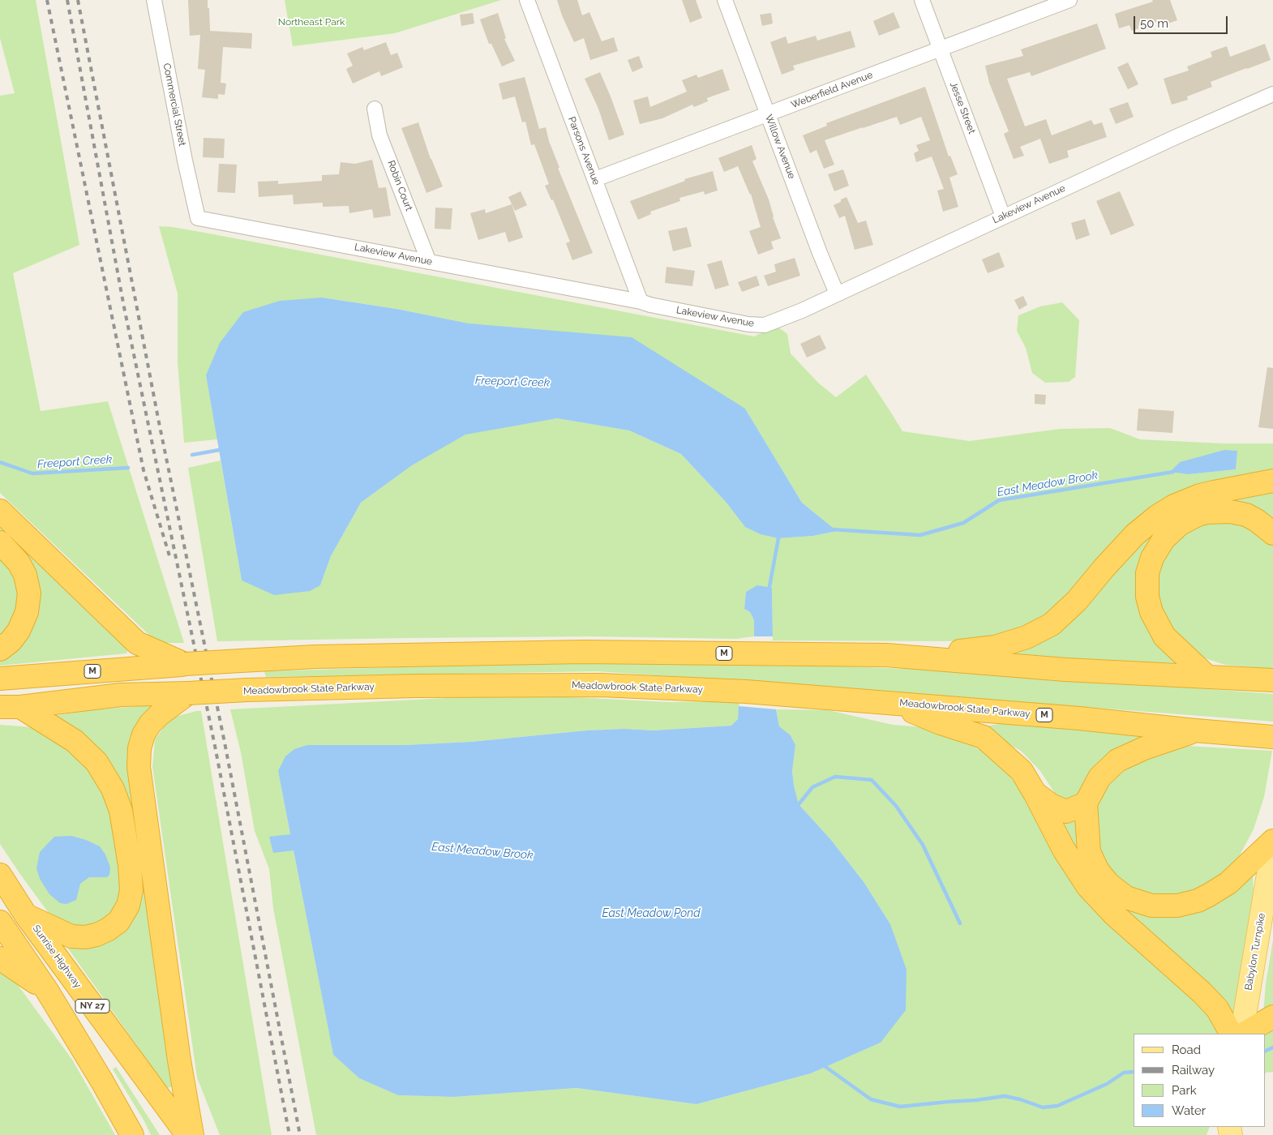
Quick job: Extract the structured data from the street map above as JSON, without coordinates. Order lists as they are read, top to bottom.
{
  "streets": {
    "highway": [
      "M",
      "Meadowbrook State Parkway",
      "Sunrise Highway",
      "NY 27"
    ],
    "main road": ["Babylon Turnpike"],
    "street": [
      "Weberfield Avenue",
      "Commercial Street",
      "Jesse Street",
      "Willow Avenue",
      "Parsons Avenue",
      "Robin Court",
      "Lakeview Avenue"
    ]
  },
  "crossings": [
    ["Weberfield Avenue", "Jesse Street"],
    ["Weberfield Avenue", "Willow Avenue"],
    ["Weberfield Avenue", "Parsons Avenue"],
    ["Commercial Street", "Lakeview Avenue"],
    ["Jesse Street", "Lakeview Avenue"],
    ["Willow Avenue", "Lakeview Avenue"],
    ["Parsons Avenue", "Lakeview Avenue"],
    ["Robin Court", "Lakeview Avenue"]
  ],
  "water": ["Freeport Creek", "East Meadow Brook", "East Meadow Pond"],
  "parks": ["Northeast Park"],
  "legend": [
    "Road",
    "Railway",
    "Park",
    "Water"
  ],
  "scale_bar": "50 m"
}
